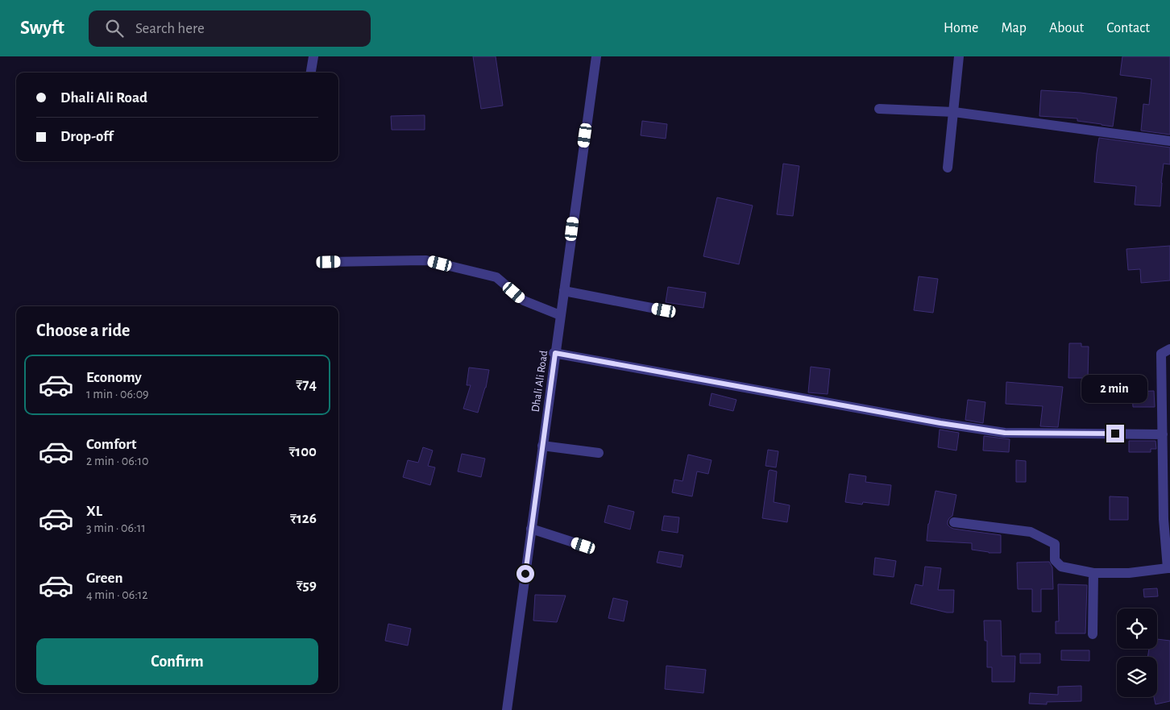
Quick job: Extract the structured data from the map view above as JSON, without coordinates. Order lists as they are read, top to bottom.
{
  "streets": {
    "street": ["Dhali Ali Road"]
  },
  "page": {
    "header": "Swyft",
    "search": "Search here",
    "nav": [
      "Home",
      "Map",
      "About",
      "Contact"
    ],
    "banner": ["Dhali Ali Road", "Drop-off"],
    "heading": "Choose a ride",
    "list": [
      {
        "name": "Economy",
        "note": "1 min · 06:09",
        "value": "₹74"
      },
      {
        "name": "Comfort",
        "note": "2 min · 06:10",
        "value": "₹100"
      },
      {
        "name": "XL",
        "note": "3 min · 06:11",
        "value": "₹126"
      },
      {
        "name": "Green",
        "note": "4 min · 06:12",
        "value": "₹59"
      }
    ],
    "bubble": "2 min",
    "buttons": "Confirm"
  }
}
